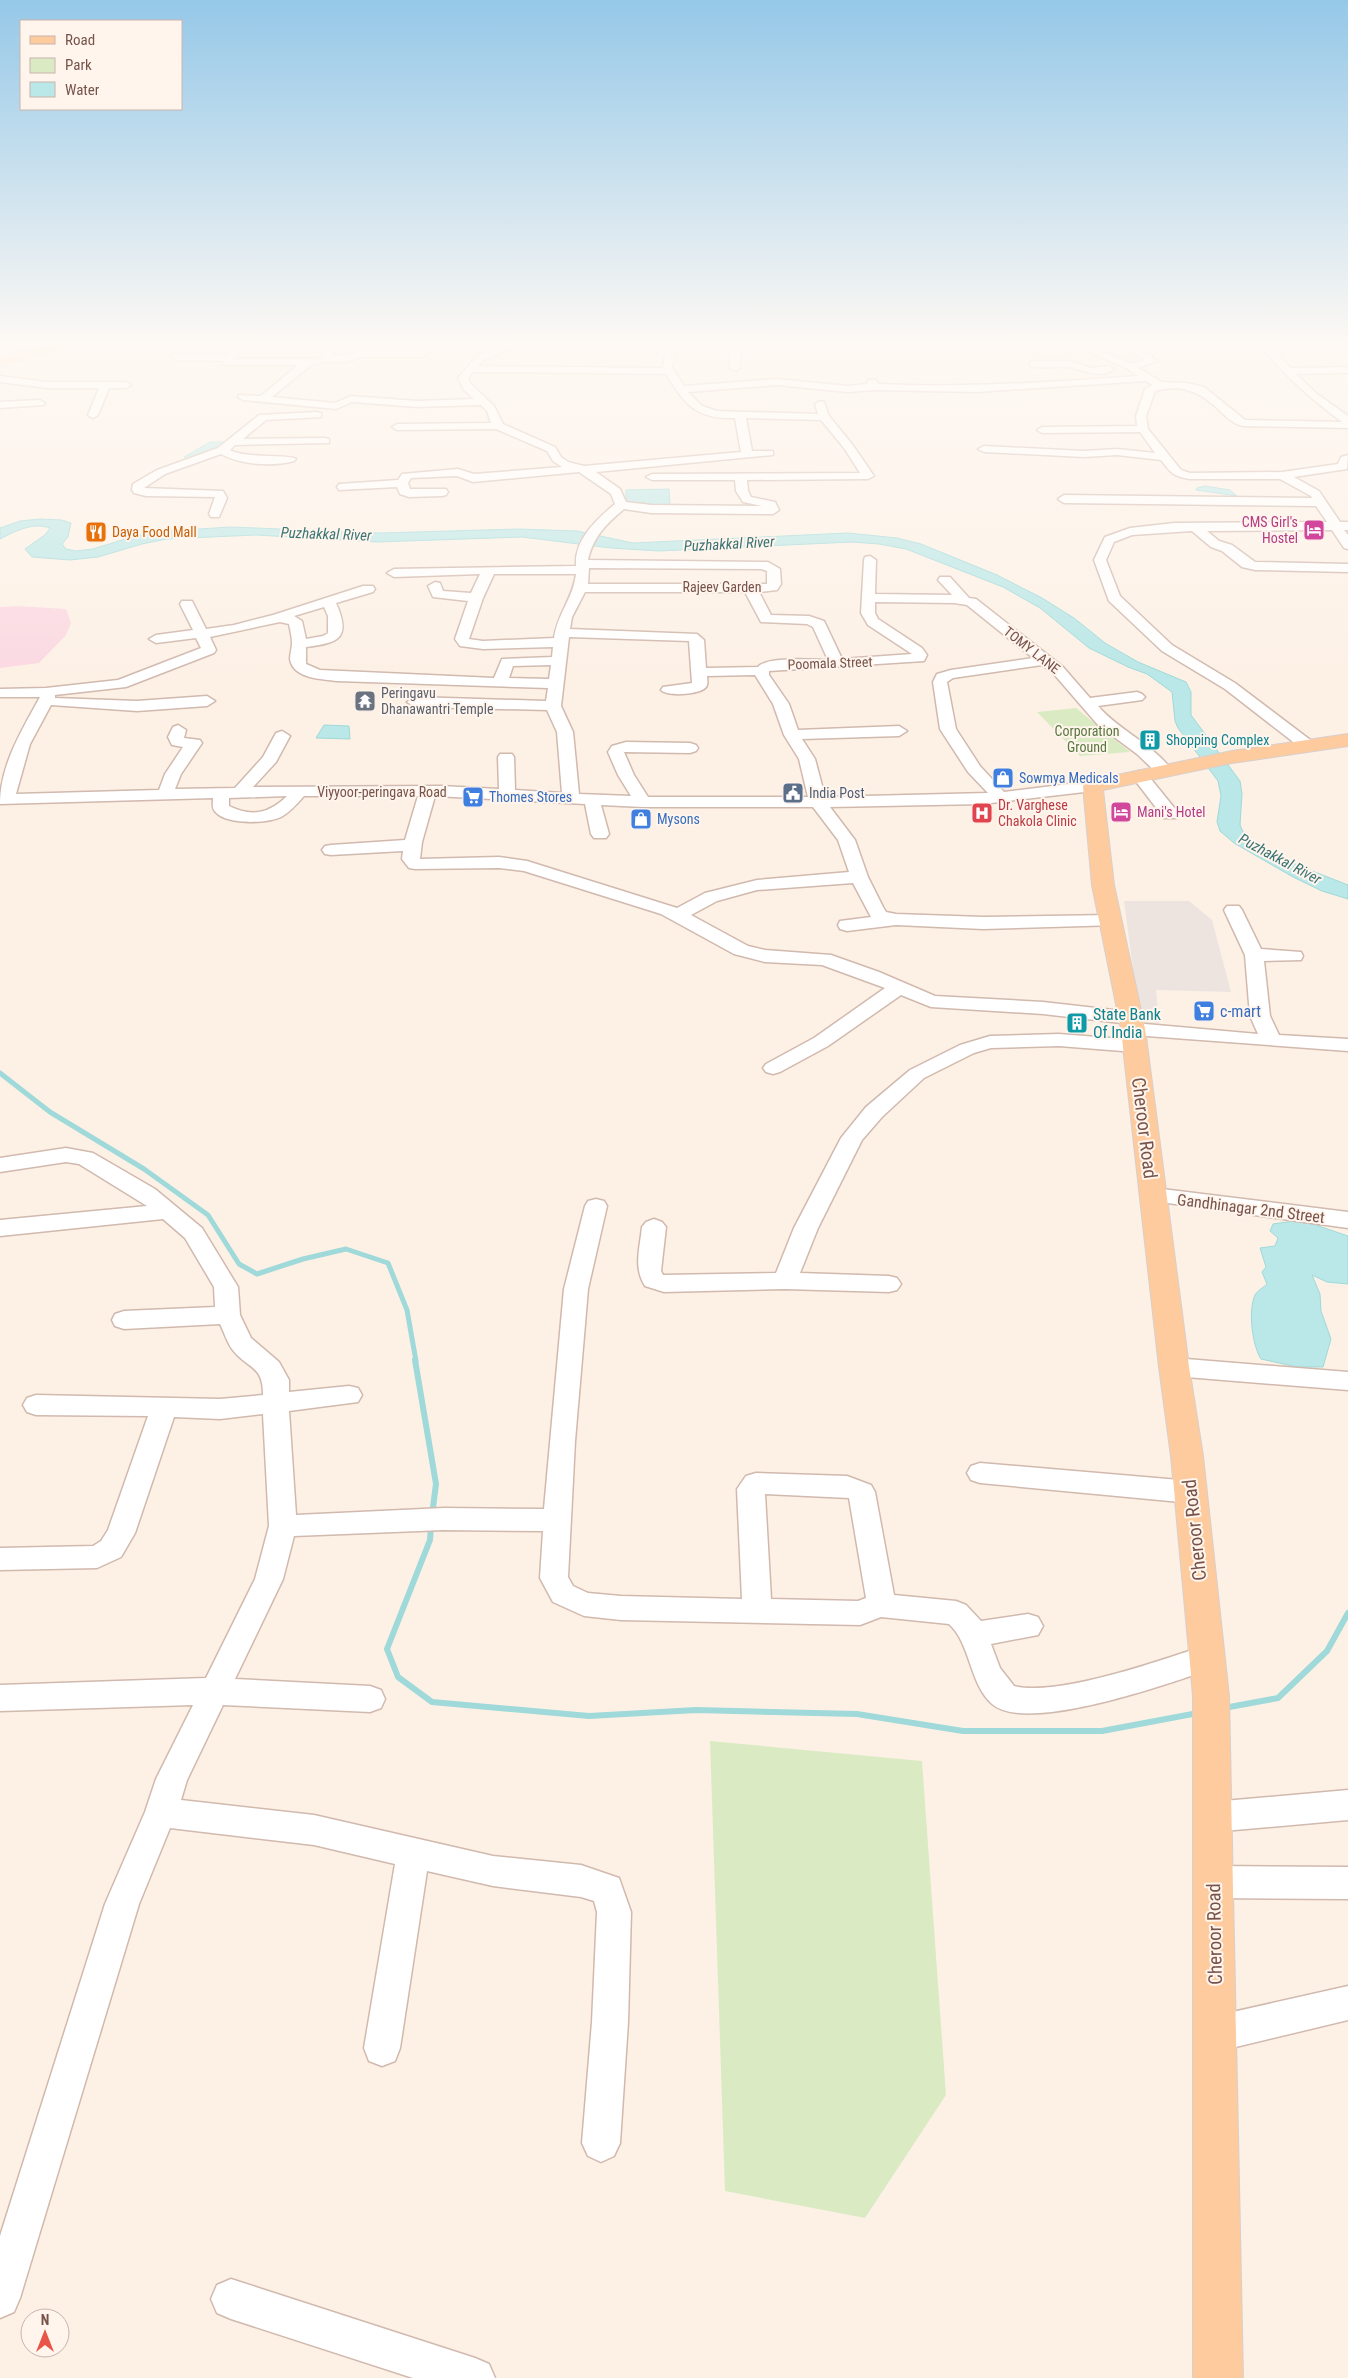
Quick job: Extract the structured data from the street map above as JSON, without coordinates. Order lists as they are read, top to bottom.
{
  "streets": {
    "main road": ["Cheroor Road"],
    "street": [
      "Rajeev Garden",
      "TOMY LANE",
      "Poomala Street",
      "Viyyoor-peringava Road",
      "Gandhinagar 2nd Street"
    ]
  },
  "crossings": [
    ["Poomala Street", "Viyyoor-peringava Road"],
    ["Viyyoor-peringava Road", "Cheroor Road"],
    ["Cheroor Road", "Gandhinagar 2nd Street"]
  ],
  "water": ["Puzhakkal River"],
  "parks": ["Corporation Ground"],
  "places": {
    "hotel": ["CMS Girl's Hostel", "Mani's Hotel"],
    "restaurant": ["Daya Food Mall"],
    "temple": ["Peringavu Dhanawantri Temple"],
    "building": ["Shopping Complex", "State Bank Of India"],
    "shop": ["Sowmya Medicals", "Mysons"],
    "public building": ["India Post"],
    "supermarket": ["Thomes Stores", "c-mart"],
    "hospital": ["Dr. Varghese Chakola Clinic"]
  },
  "legend": ["Road", "Park", "Water"],
  "north": "top"
}
